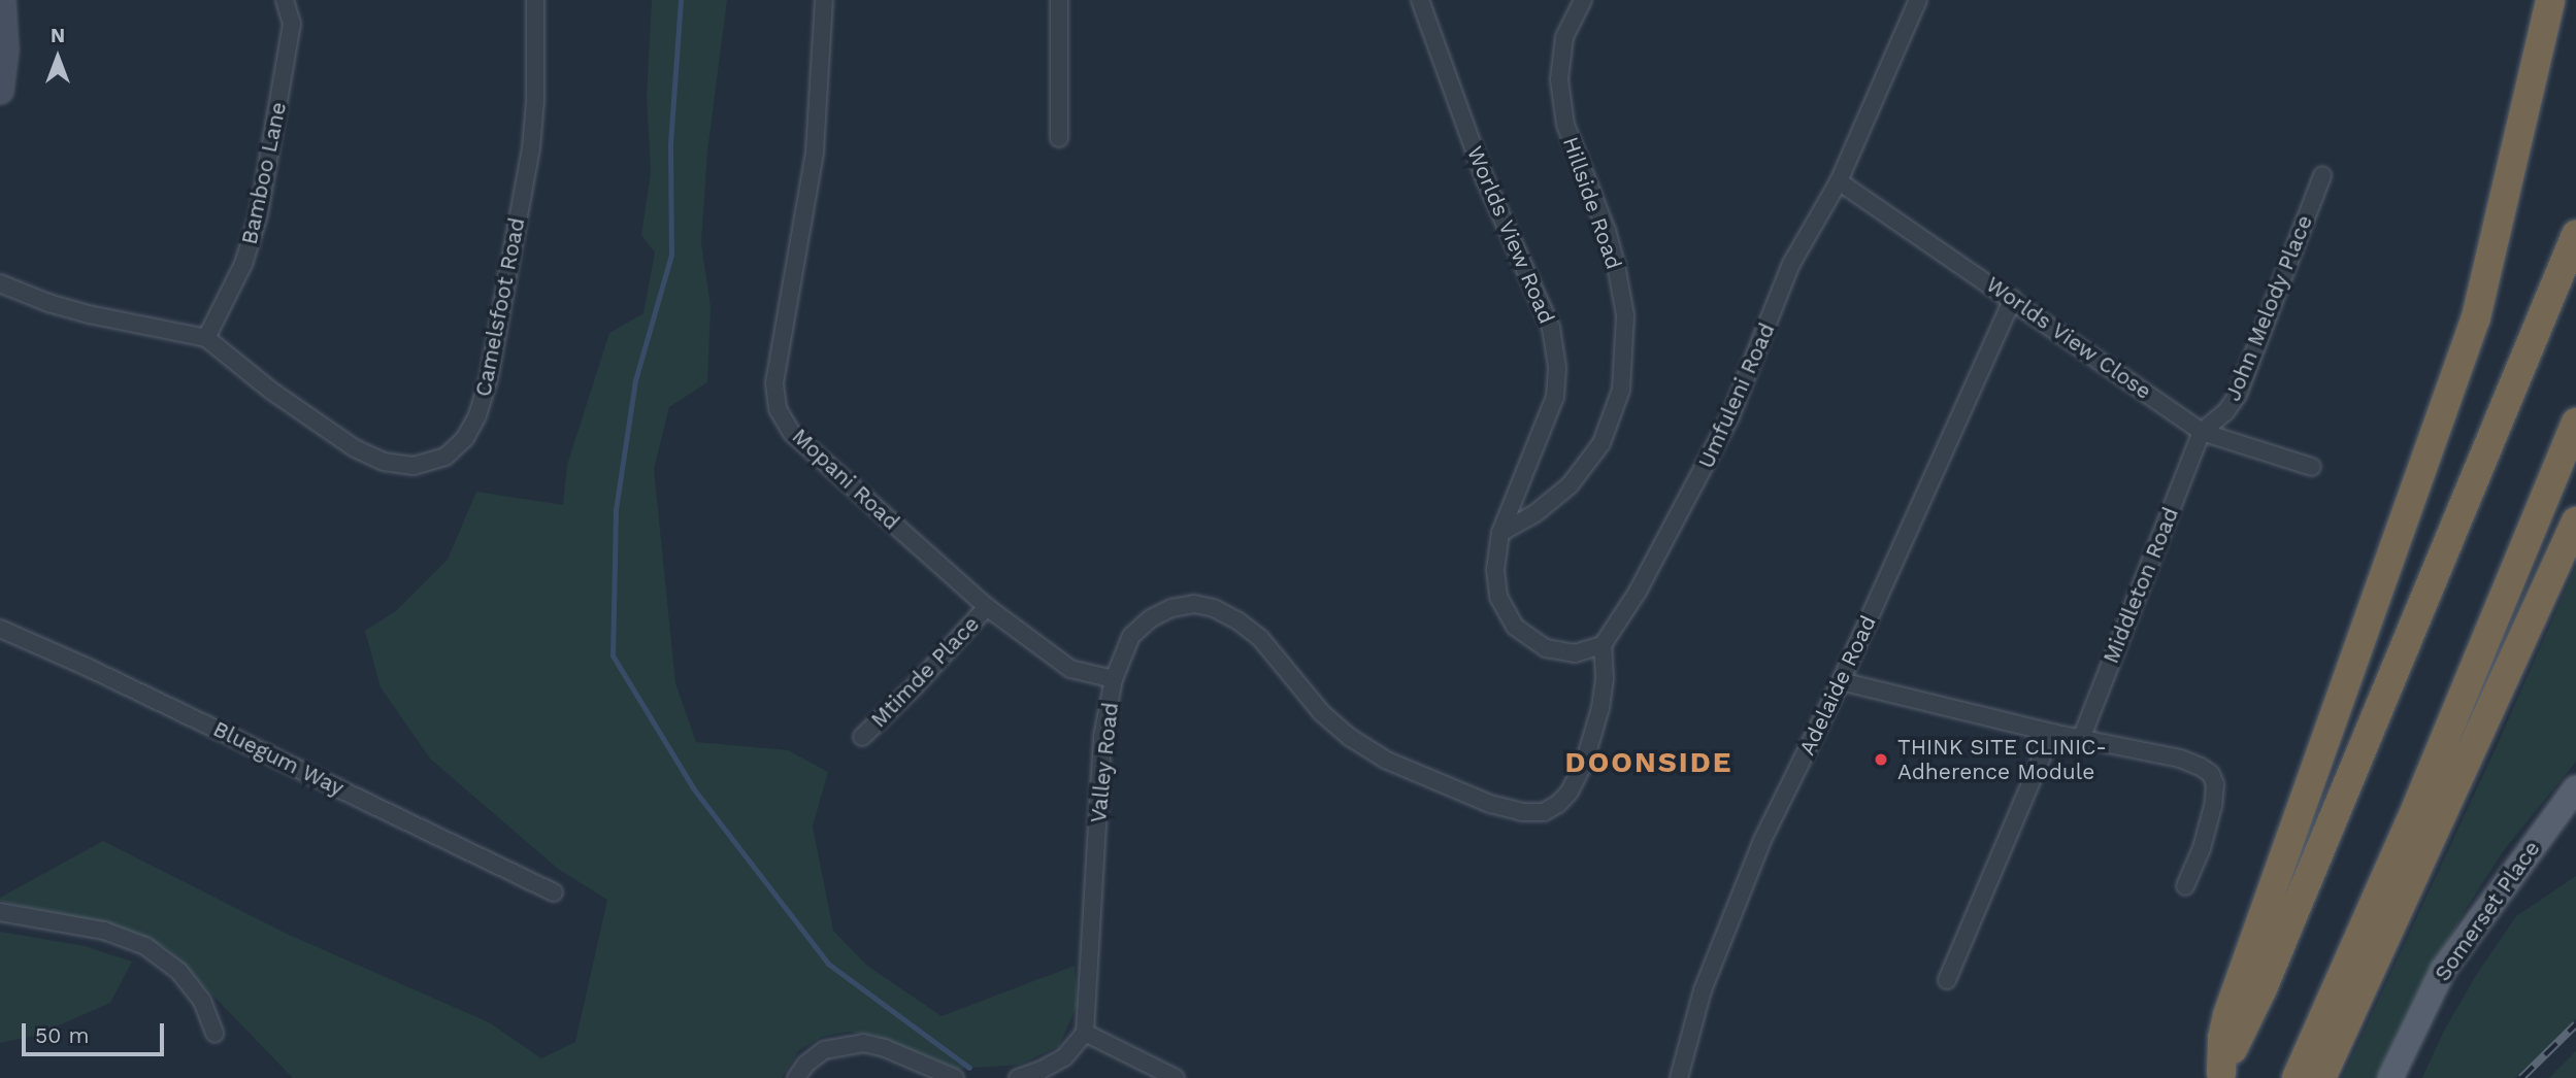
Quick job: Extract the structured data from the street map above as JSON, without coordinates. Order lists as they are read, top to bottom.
{
  "streets": {
    "main road": ["Somerset Place"],
    "street": [
      "Bamboo Lane",
      "Hillside Road",
      "Worlds View Road",
      "Camelsfoot Road",
      "John Melody Place",
      "Worlds View Close",
      "Umfuleni Road",
      "Mopani Road",
      "Middleton Road",
      "Mtimde Place",
      "Adelaide Road",
      "Bluegum Way",
      "Valley Road"
    ]
  },
  "crossings": [
    ["Bamboo Lane", "Camelsfoot Road"],
    ["Hillside Road", "Worlds View Road"],
    ["Worlds View Road", "Umfuleni Road"],
    ["Worlds View Road", "Valley Road"],
    ["John Melody Place", "Worlds View Close"],
    ["John Melody Place", "Middleton Road"],
    ["Worlds View Close", "Umfuleni Road"],
    ["Worlds View Close", "Middleton Road"],
    ["Worlds View Close", "Adelaide Road"],
    ["Umfuleni Road", "Valley Road"],
    ["Mopani Road", "Mtimde Place"],
    ["Mopani Road", "Valley Road"]
  ],
  "districts": ["DOONSIDE"],
  "places": ["THINK SITE CLINIC- Adherence Module"],
  "scale_bar": "50 m",
  "north": "top"
}
